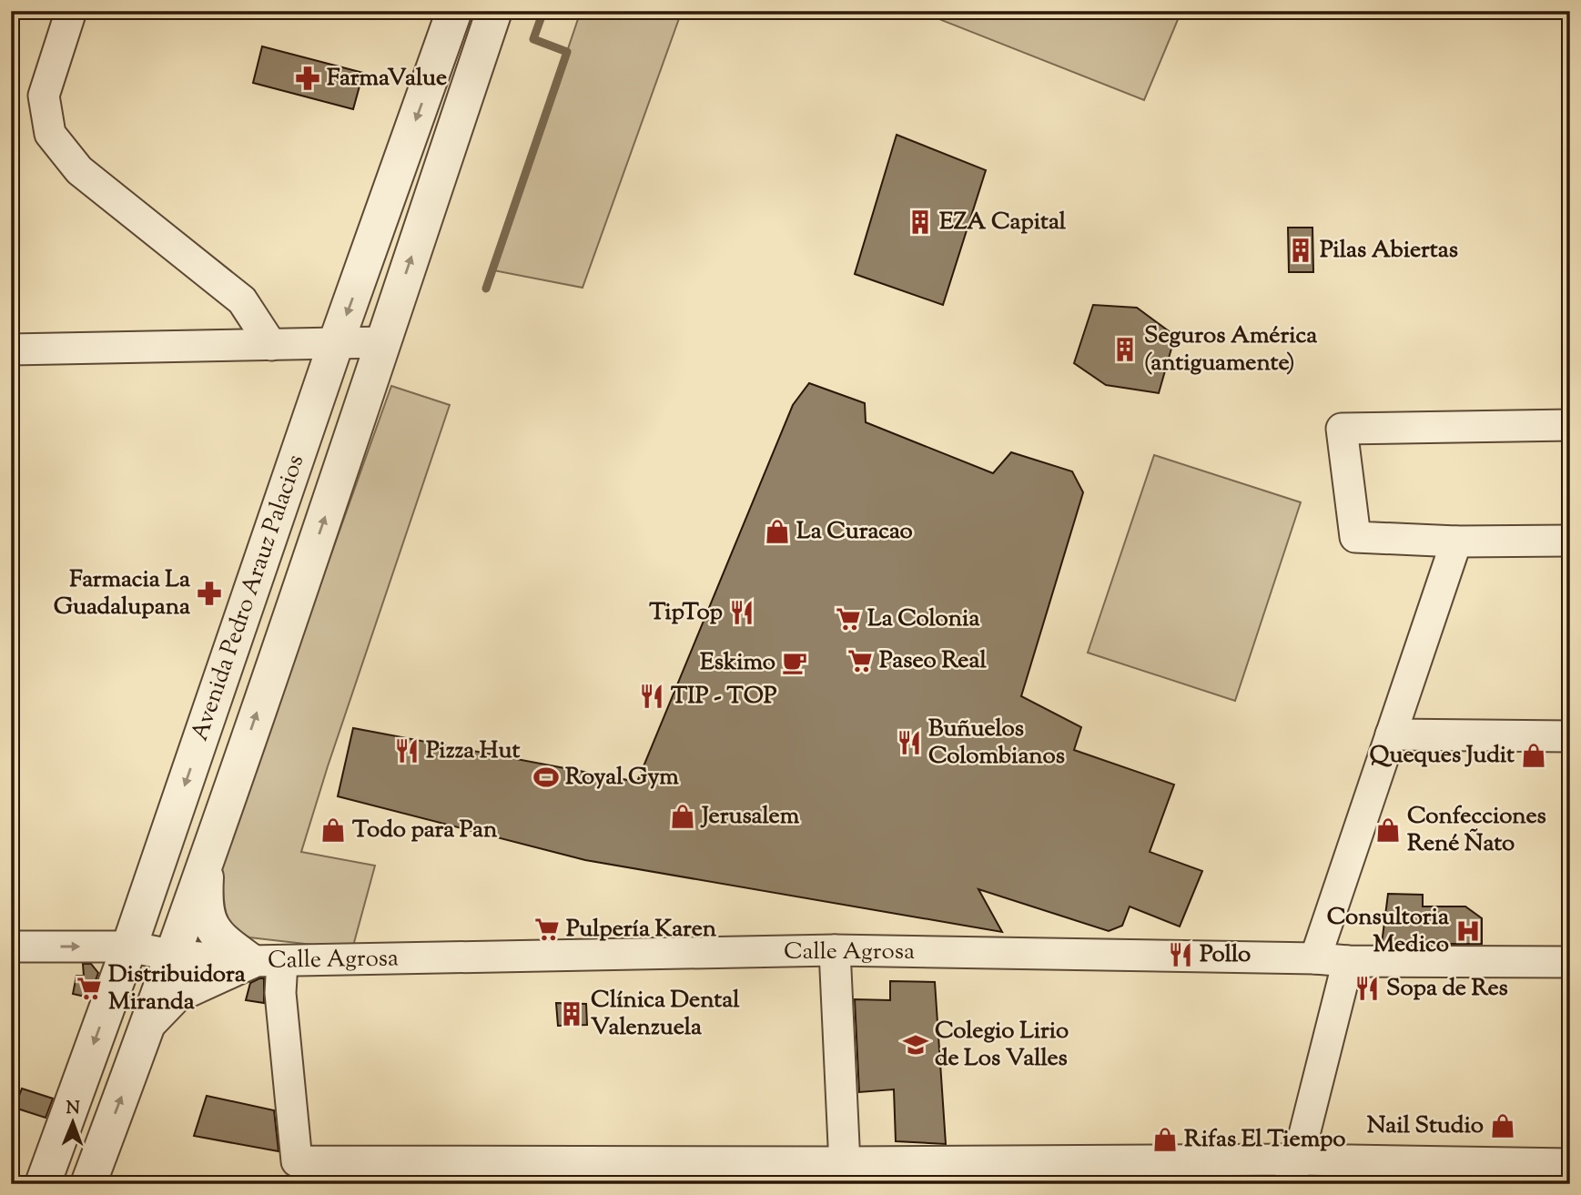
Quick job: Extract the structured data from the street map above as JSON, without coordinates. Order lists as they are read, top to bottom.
{
  "streets": {
    "street": ["Avenida Pedro Arauz Palacios", "Calle Agrosa"]
  },
  "crossings": [
    ["Avenida Pedro Arauz Palacios", "Calle Agrosa"]
  ],
  "places": {
    "pharmacy": ["FarmaValue", "Farmacia La Guadalupana"],
    "building": [
      "EZA Capital",
      "Pilas Abiertas",
      "Seguros América (antiguamente)",
      "Clínica Dental Valenzuela"
    ],
    "shop": [
      "La Curacao",
      "Queques Judit",
      "Jerusalem",
      "Todo para Pan",
      "Confecciones René Ñato",
      "Nail Studio",
      "Rifas El Tiempo"
    ],
    "restaurant": [
      "TipTop",
      "TIP - TOP",
      "Buñuelos Colombianos",
      "Pizza Hut",
      "Pollo",
      "Sopa de Res"
    ],
    "supermarket": [
      "La Colonia",
      "Paseo Real",
      "Pulpería Karen",
      "Distribuidora Miranda"
    ],
    "cafe": ["Eskimo"],
    "sports": ["Royal Gym"],
    "hospital": ["Consultoria Medico"],
    "school or university": ["Colegio Lirio de Los Valles"]
  },
  "north": "top"
}
